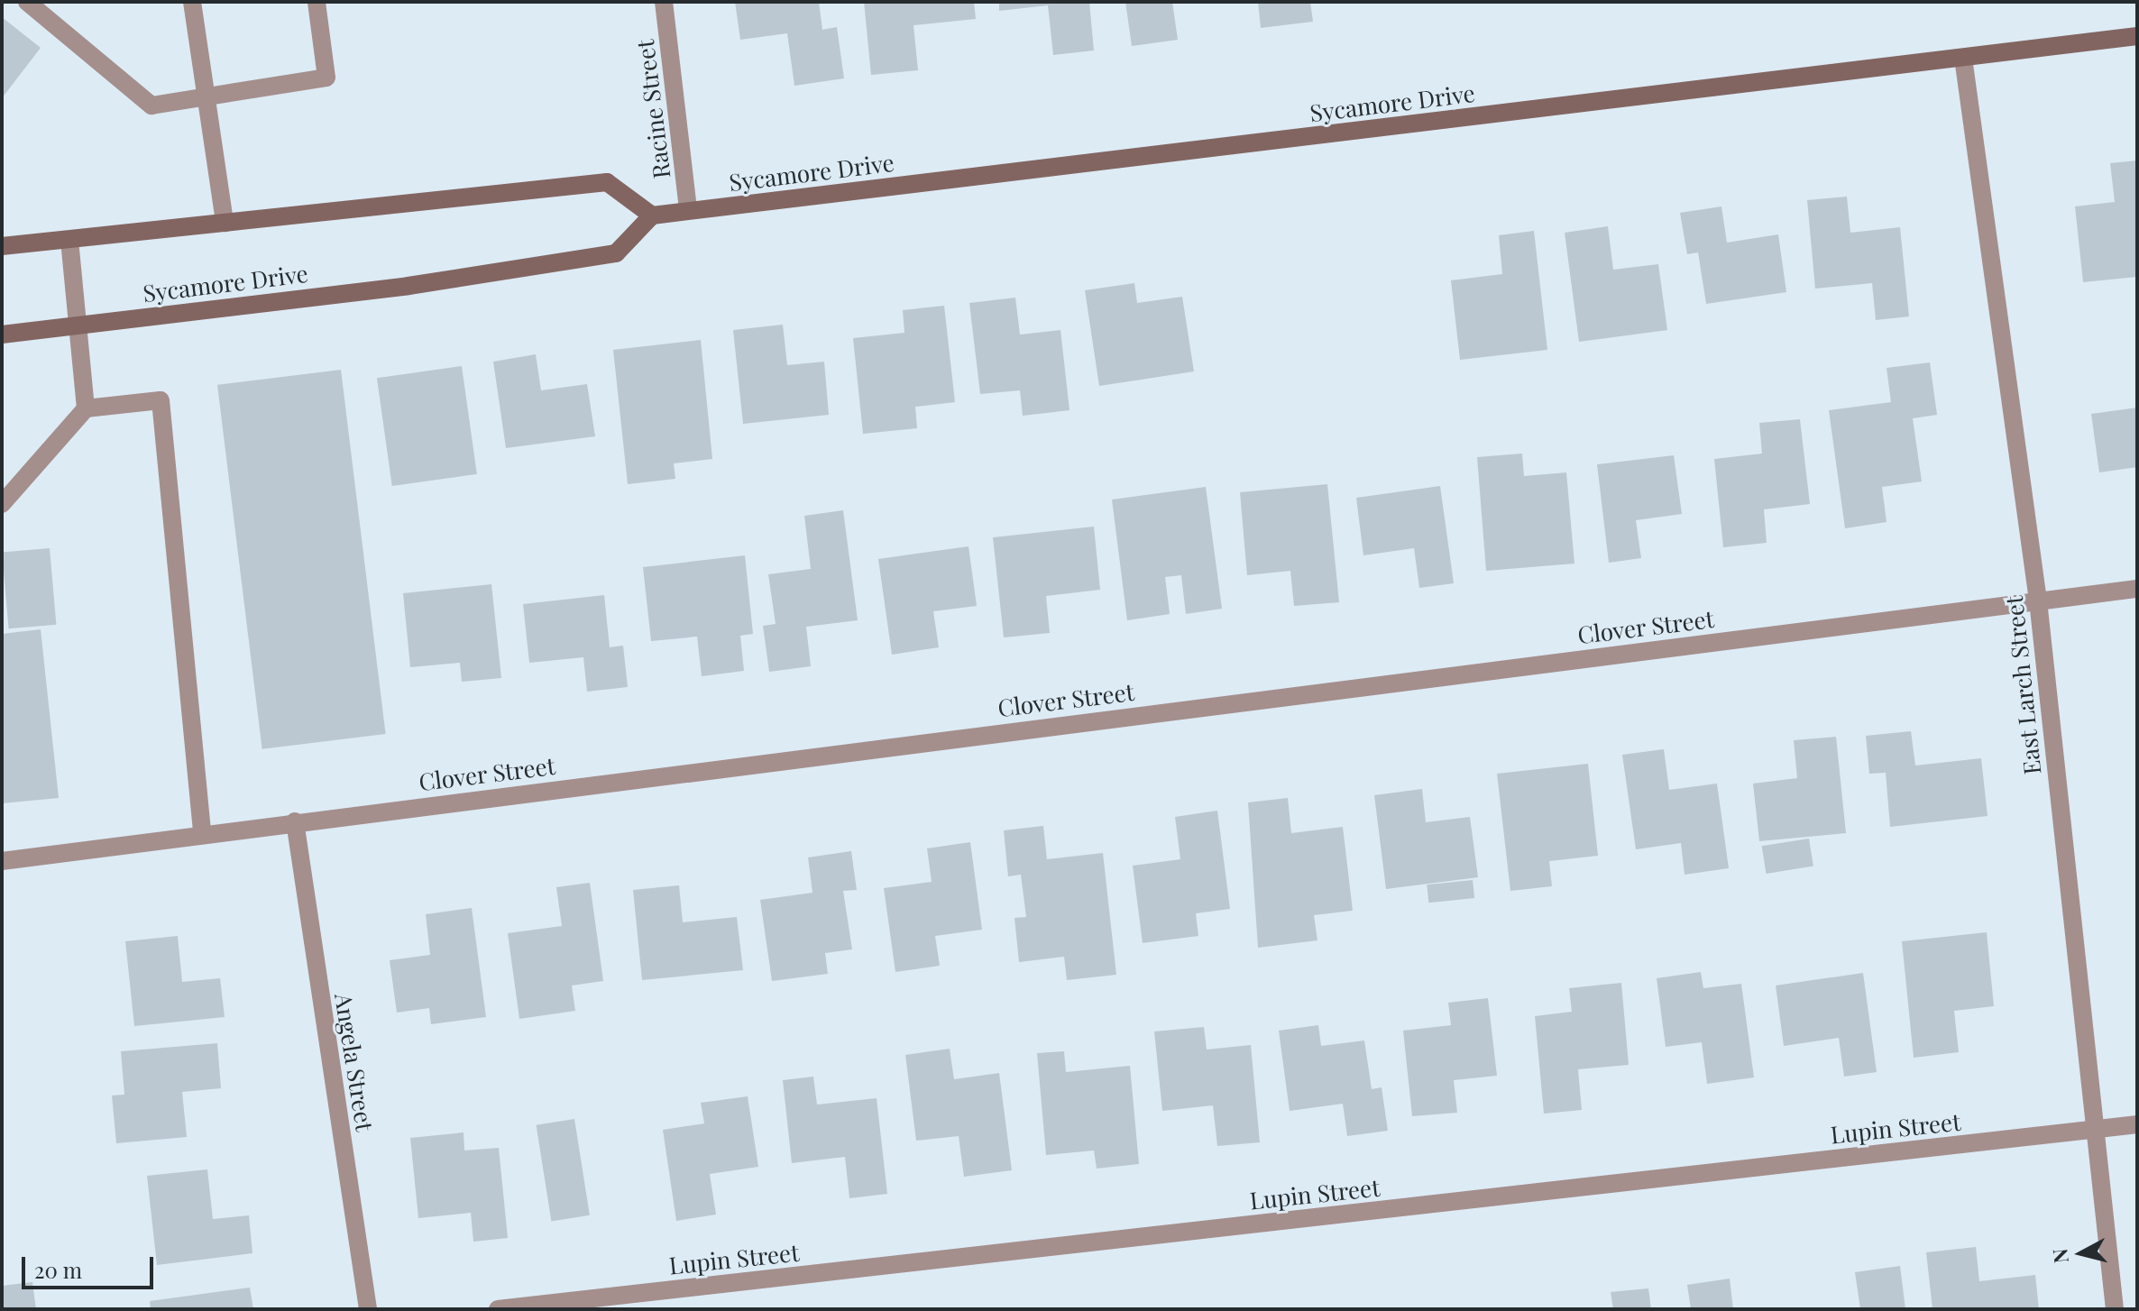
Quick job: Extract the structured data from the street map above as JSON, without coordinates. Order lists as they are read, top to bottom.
{
  "streets": {
    "main road": ["Sycamore Drive"],
    "street": [
      "Racine Street",
      "Clover Street",
      "East Larch Street",
      "Angela Street",
      "Lupin Street"
    ]
  },
  "crossings": [
    ["Sycamore Drive", "Racine Street"],
    ["Sycamore Drive", "East Larch Street"],
    ["Clover Street", "East Larch Street"],
    ["Clover Street", "Angela Street"],
    ["East Larch Street", "Lupin Street"]
  ],
  "scale_bar": "20 m",
  "north": "left"
}
